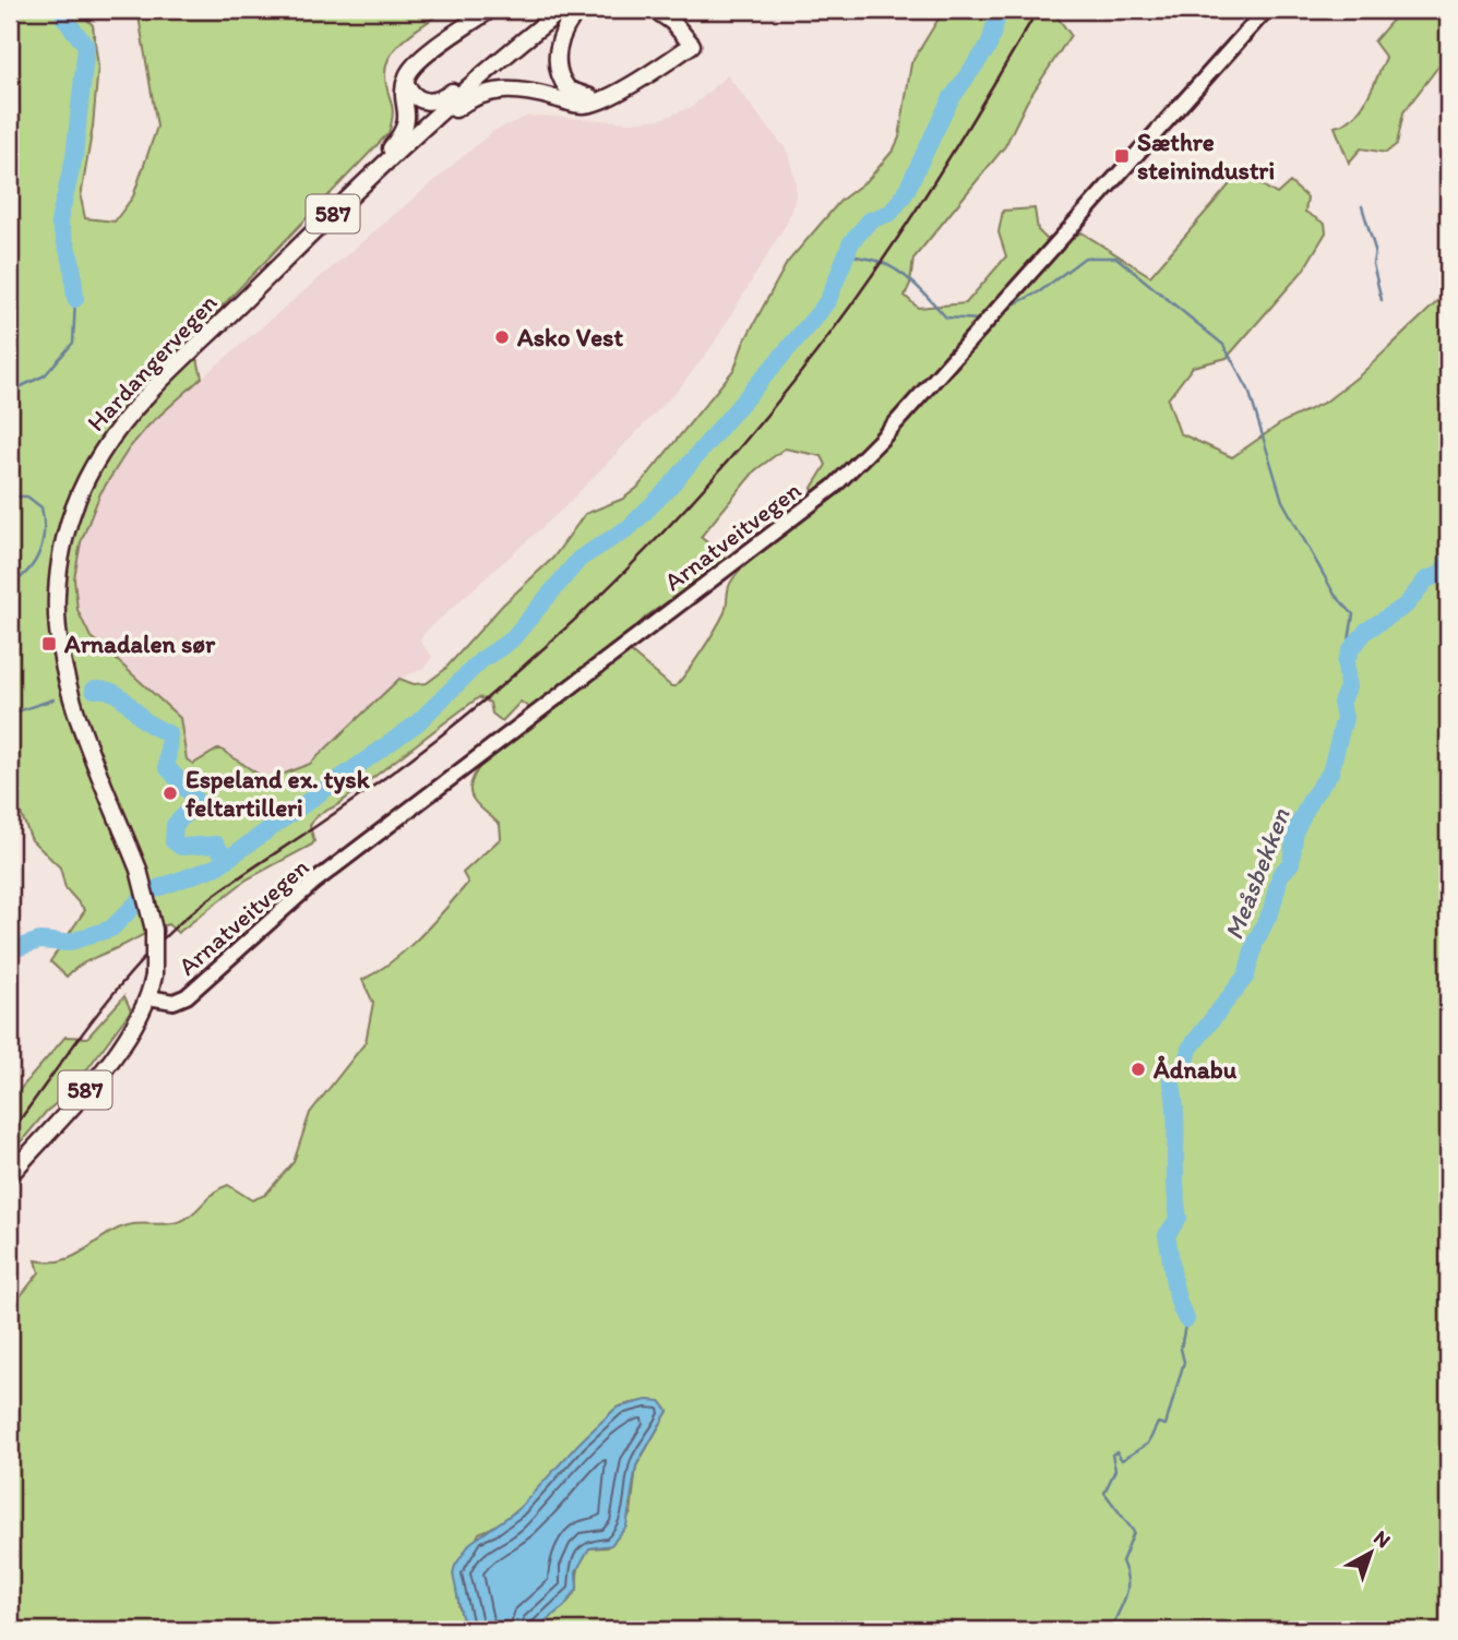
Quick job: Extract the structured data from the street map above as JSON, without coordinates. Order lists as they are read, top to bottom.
{
  "streets": {
    "main road": ["587", "Hardangervegen", "Arnatveitvegen"]
  },
  "crossings": [
    ["587", "Hardangervegen"],
    ["587", "Arnatveitvegen"],
    ["Hardangervegen", "Arnatveitvegen"]
  ],
  "water": ["Meåsbekken"],
  "places": {
    "transit": ["Sæthre steinindustri", "Arnadalen sør"],
    "other": ["Asko Vest", "Espeland ex. tysk feltartilleri", "Ådnabu"]
  },
  "north": "top right"
}
